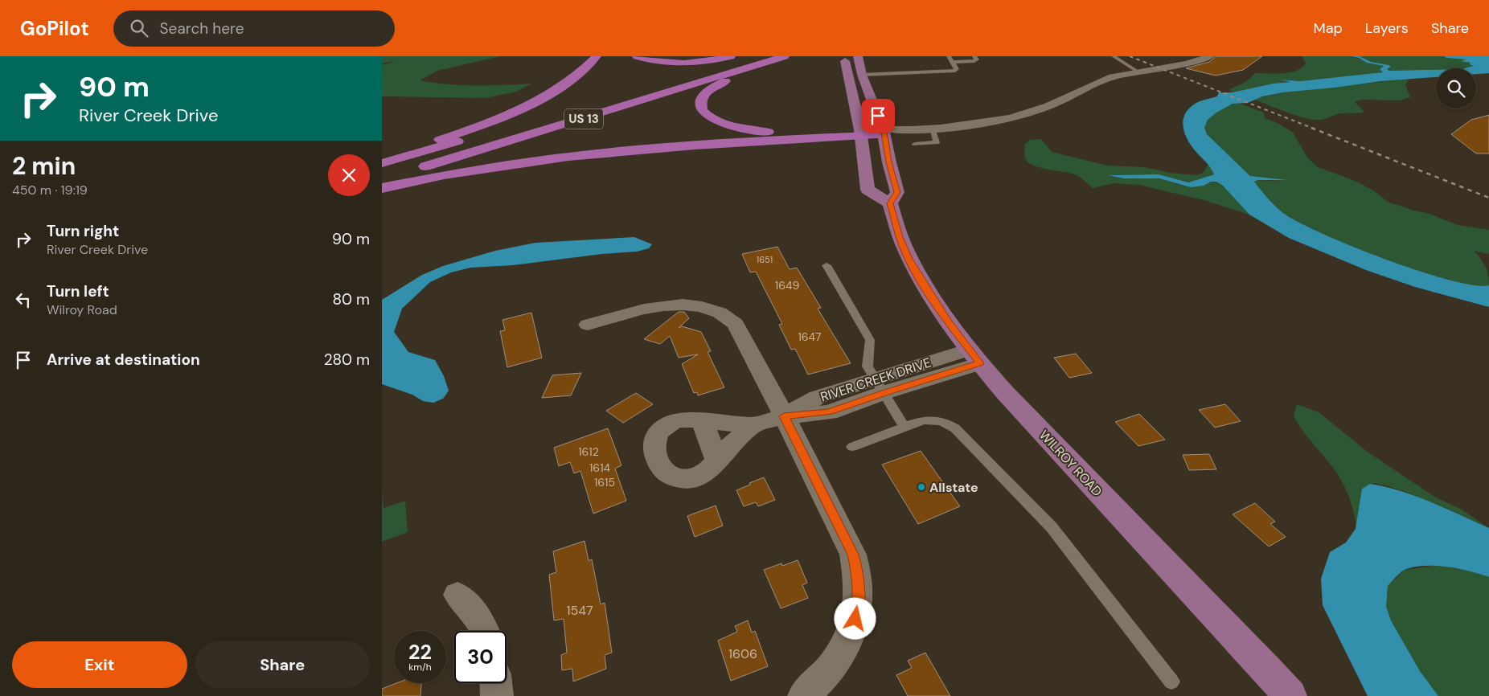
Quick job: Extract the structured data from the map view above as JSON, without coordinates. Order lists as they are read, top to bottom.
{
  "streets": {
    "highway": ["US 13"],
    "main road": ["WILROY ROAD"],
    "street": ["RIVER CREEK DRIVE"]
  },
  "crossings": [
    ["RIVER CREEK DRIVE", "WILROY ROAD"]
  ],
  "places": ["Allstate"],
  "house_numbers": [
    "1651",
    "1649",
    "1647",
    "1612",
    "1614",
    "1615",
    "1547",
    "1606"
  ],
  "page": {
    "header": "GoPilot",
    "search": "Search here",
    "nav": ["Map", "Layers", "Share"],
    "turn": ["90 m", "River Creek Drive"],
    "heading": ["2 min", "450 m · 19:19"],
    "list": [
      {
        "name": "Turn right",
        "note": "River Creek Drive",
        "value": "90 m"
      },
      {
        "name": "Turn left",
        "note": "Wilroy Road",
        "value": "80 m"
      },
      {
        "name": "Arrive at destination",
        "value": "280 m"
      }
    ],
    "speed": "22 km/h",
    "limit": "30",
    "buttons": ["Exit", "Share"]
  }
}
